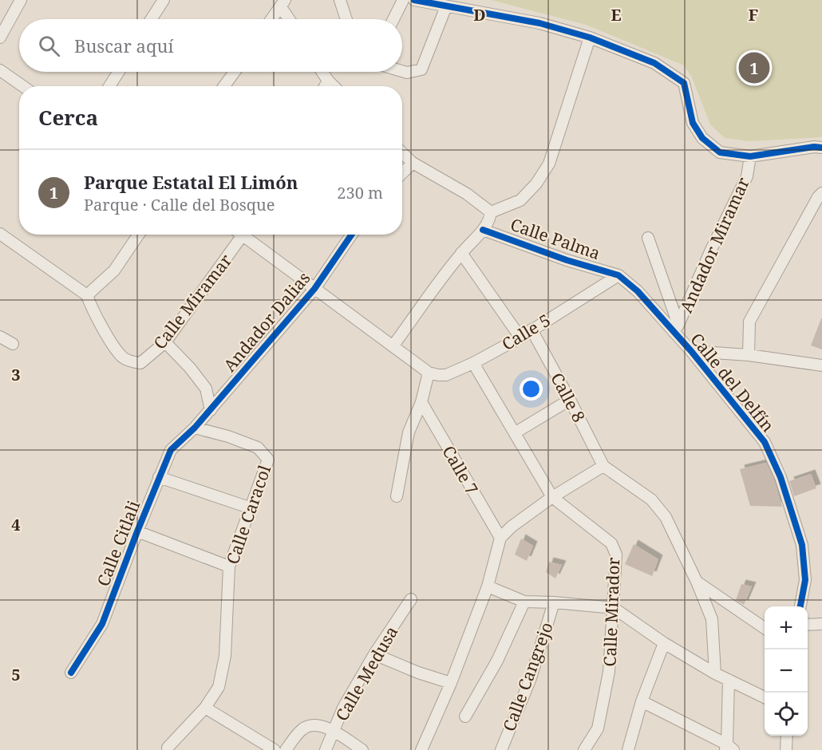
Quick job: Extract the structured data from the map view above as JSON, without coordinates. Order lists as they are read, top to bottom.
{
  "streets": {
    "street": [
      "Calle Palma",
      "Andador Miramar",
      "Calle Miramar",
      "Andador Dalias",
      "Calle 5",
      "Calle del Delfín",
      "Calle 8",
      "Calle 7",
      "Calle Caracol",
      "Calle Citlali",
      "Calle Mirador",
      "Calle Medusa",
      "Calle Cangrejo"
    ]
  },
  "crossings": [
    ["Calle Palma", "Calle 5"],
    ["Calle Palma", "Calle del Delfín"],
    ["Andador Miramar", "Calle del Delfín"],
    ["Andador Dalias", "Calle Caracol"],
    ["Andador Dalias", "Calle Citlali"],
    ["Calle 5", "Calle del Delfín"],
    ["Calle 5", "Calle 8"],
    ["Calle Caracol", "Calle Citlali"]
  ],
  "page": {
    "search": "Buscar aquí",
    "pins": "1",
    "heading": "Cerca",
    "list": [
      {
        "mark": "1",
        "name": "Parque Estatal El Limón",
        "note": "Parque · Calle del Bosque",
        "value": "230 m"
      }
    ],
    "map_buttons": ["+", "−"]
  },
  "grid": {
    "columns": ["D", "E", "F"],
    "rows": ["3", "4", "5"]
  }
}
